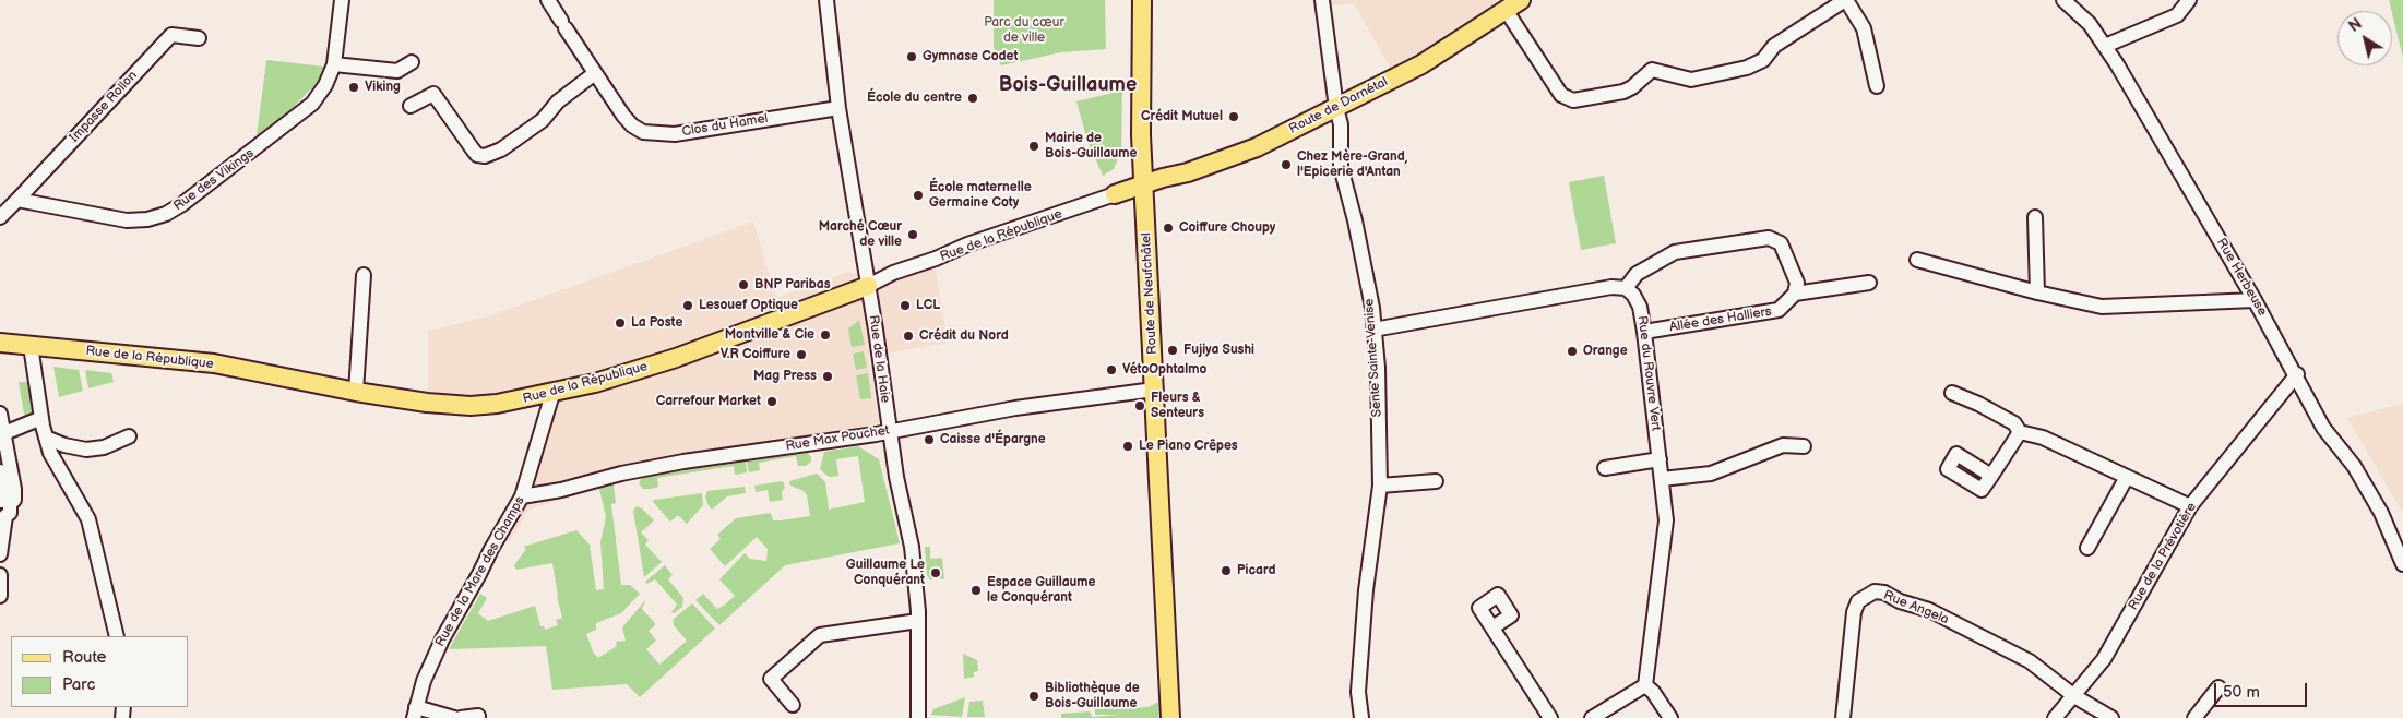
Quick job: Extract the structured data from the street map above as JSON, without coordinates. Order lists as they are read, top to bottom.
{
  "streets": {
    "main road": ["Route de Darnétal", "Rue de la République", "Route de Neufchâtel"],
    "street": [
      "Impasse Rollon",
      "Clos du Hamel",
      "Rue des Vikings",
      "Rue Herbeuse",
      "Allée des Halliers",
      "Sente Sainte-Venise",
      "Rue de la Haie",
      "Rue du Rouvre Vert",
      "Rue Max Pouchet",
      "Rue de la Prévotière",
      "Rue de la Mare des Champs",
      "Rue Angela"
    ]
  },
  "crossings": [
    ["Route de Darnétal", "Rue de la République"],
    ["Route de Darnétal", "Route de Neufchâtel"],
    ["Route de Darnétal", "Sente Sainte-Venise"],
    ["Impasse Rollon", "Rue des Vikings"],
    ["Clos du Hamel", "Rue de la Haie"],
    ["Rue de la République", "Route de Neufchâtel"],
    ["Rue de la République", "Rue de la Haie"],
    ["Rue de la République", "Rue de la Mare des Champs"],
    ["Rue Herbeuse", "Rue de la Prévotière"],
    ["Route de Neufchâtel", "Rue Max Pouchet"],
    ["Allée des Halliers", "Rue du Rouvre Vert"],
    ["Rue de la Haie", "Rue Max Pouchet"],
    ["Rue Max Pouchet", "Rue de la Mare des Champs"],
    ["Rue de la Prévotière", "Rue Angela"]
  ],
  "districts": ["Bois-Guillaume"],
  "parks": ["Parc du cœur de ville"],
  "places": [
    "Gymnase Codet",
    "Viking",
    "École du centre",
    "Crédit Mutuel",
    "Mairie de Bois-Guillaume",
    "Chez Mère-Grand, l'Epicerie d'Antan",
    "École maternelle Germaine Coty",
    "Coiffure Choupy",
    "Marché Cœur de ville",
    "BNP Paribas",
    "Lesouef Optique",
    "LCL",
    "La Poste",
    "Montville & Cie",
    "Crédit du Nord",
    "Fujiya Sushi",
    "Orange",
    "V.R Coiffure",
    "VétoOphtalmo",
    "Mag Press",
    "Carrefour Market",
    "Fleurs & Senteurs",
    "Caisse d'Épargne",
    "Le Piano Crêpes",
    "Picard",
    "Guillaume Le Conquérant",
    "Espace Guillaume le Conquérant",
    "Bibliothèque de Bois-Guillaume"
  ],
  "legend": ["Route", "Parc"],
  "scale_bar": "50 m",
  "north": "top left"
}
